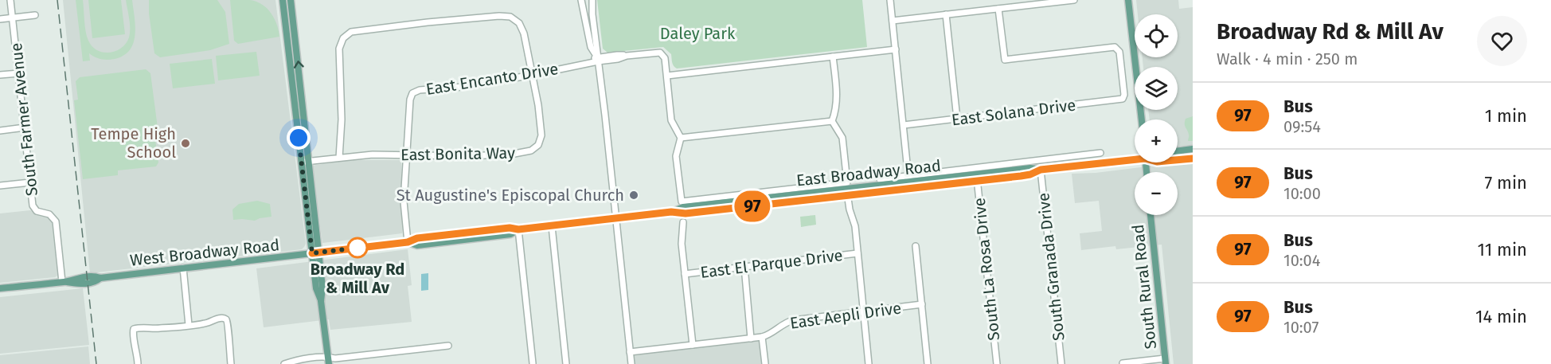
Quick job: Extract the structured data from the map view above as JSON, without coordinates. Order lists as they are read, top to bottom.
{
  "streets": {
    "main road": ["East Broadway Road", "West Broadway Road", "South Rural Road"],
    "street": [
      "East Encanto Drive",
      "East Solana Drive",
      "South Farmer Avenue",
      "East Bonita Way",
      "East El Parque Drive",
      "South Granada Drive",
      "South La Rosa Drive",
      "East Aepli Drive"
    ]
  },
  "crossings": [
    ["East Encanto Drive", "East Bonita Way"],
    ["South Farmer Avenue", "West Broadway Road"],
    ["East Broadway Road", "West Broadway Road"],
    ["East Broadway Road", "South Granada Drive"],
    ["East Broadway Road", "South La Rosa Drive"]
  ],
  "parks": ["Daley Park"],
  "places": ["Tempe High School", "St Augustine's Episcopal Church", "Broadway Rd & Mill Av"],
  "lines": ["bus line 97"],
  "page": {
    "on_map": "97",
    "heading": ["Broadway Rd & Mill Av", "Walk · 4 min · 250 m"],
    "map_buttons": ["+", "−"],
    "list": [
      {
        "mark": "97",
        "name": "Bus",
        "note": "09:54",
        "value": "1 min"
      },
      {
        "mark": "97",
        "name": "Bus",
        "note": "10:00",
        "value": "7 min"
      },
      {
        "mark": "97",
        "name": "Bus",
        "note": "10:04",
        "value": "11 min"
      },
      {
        "mark": "97",
        "name": "Bus",
        "note": "10:07",
        "value": "14 min"
      }
    ]
  }
}
